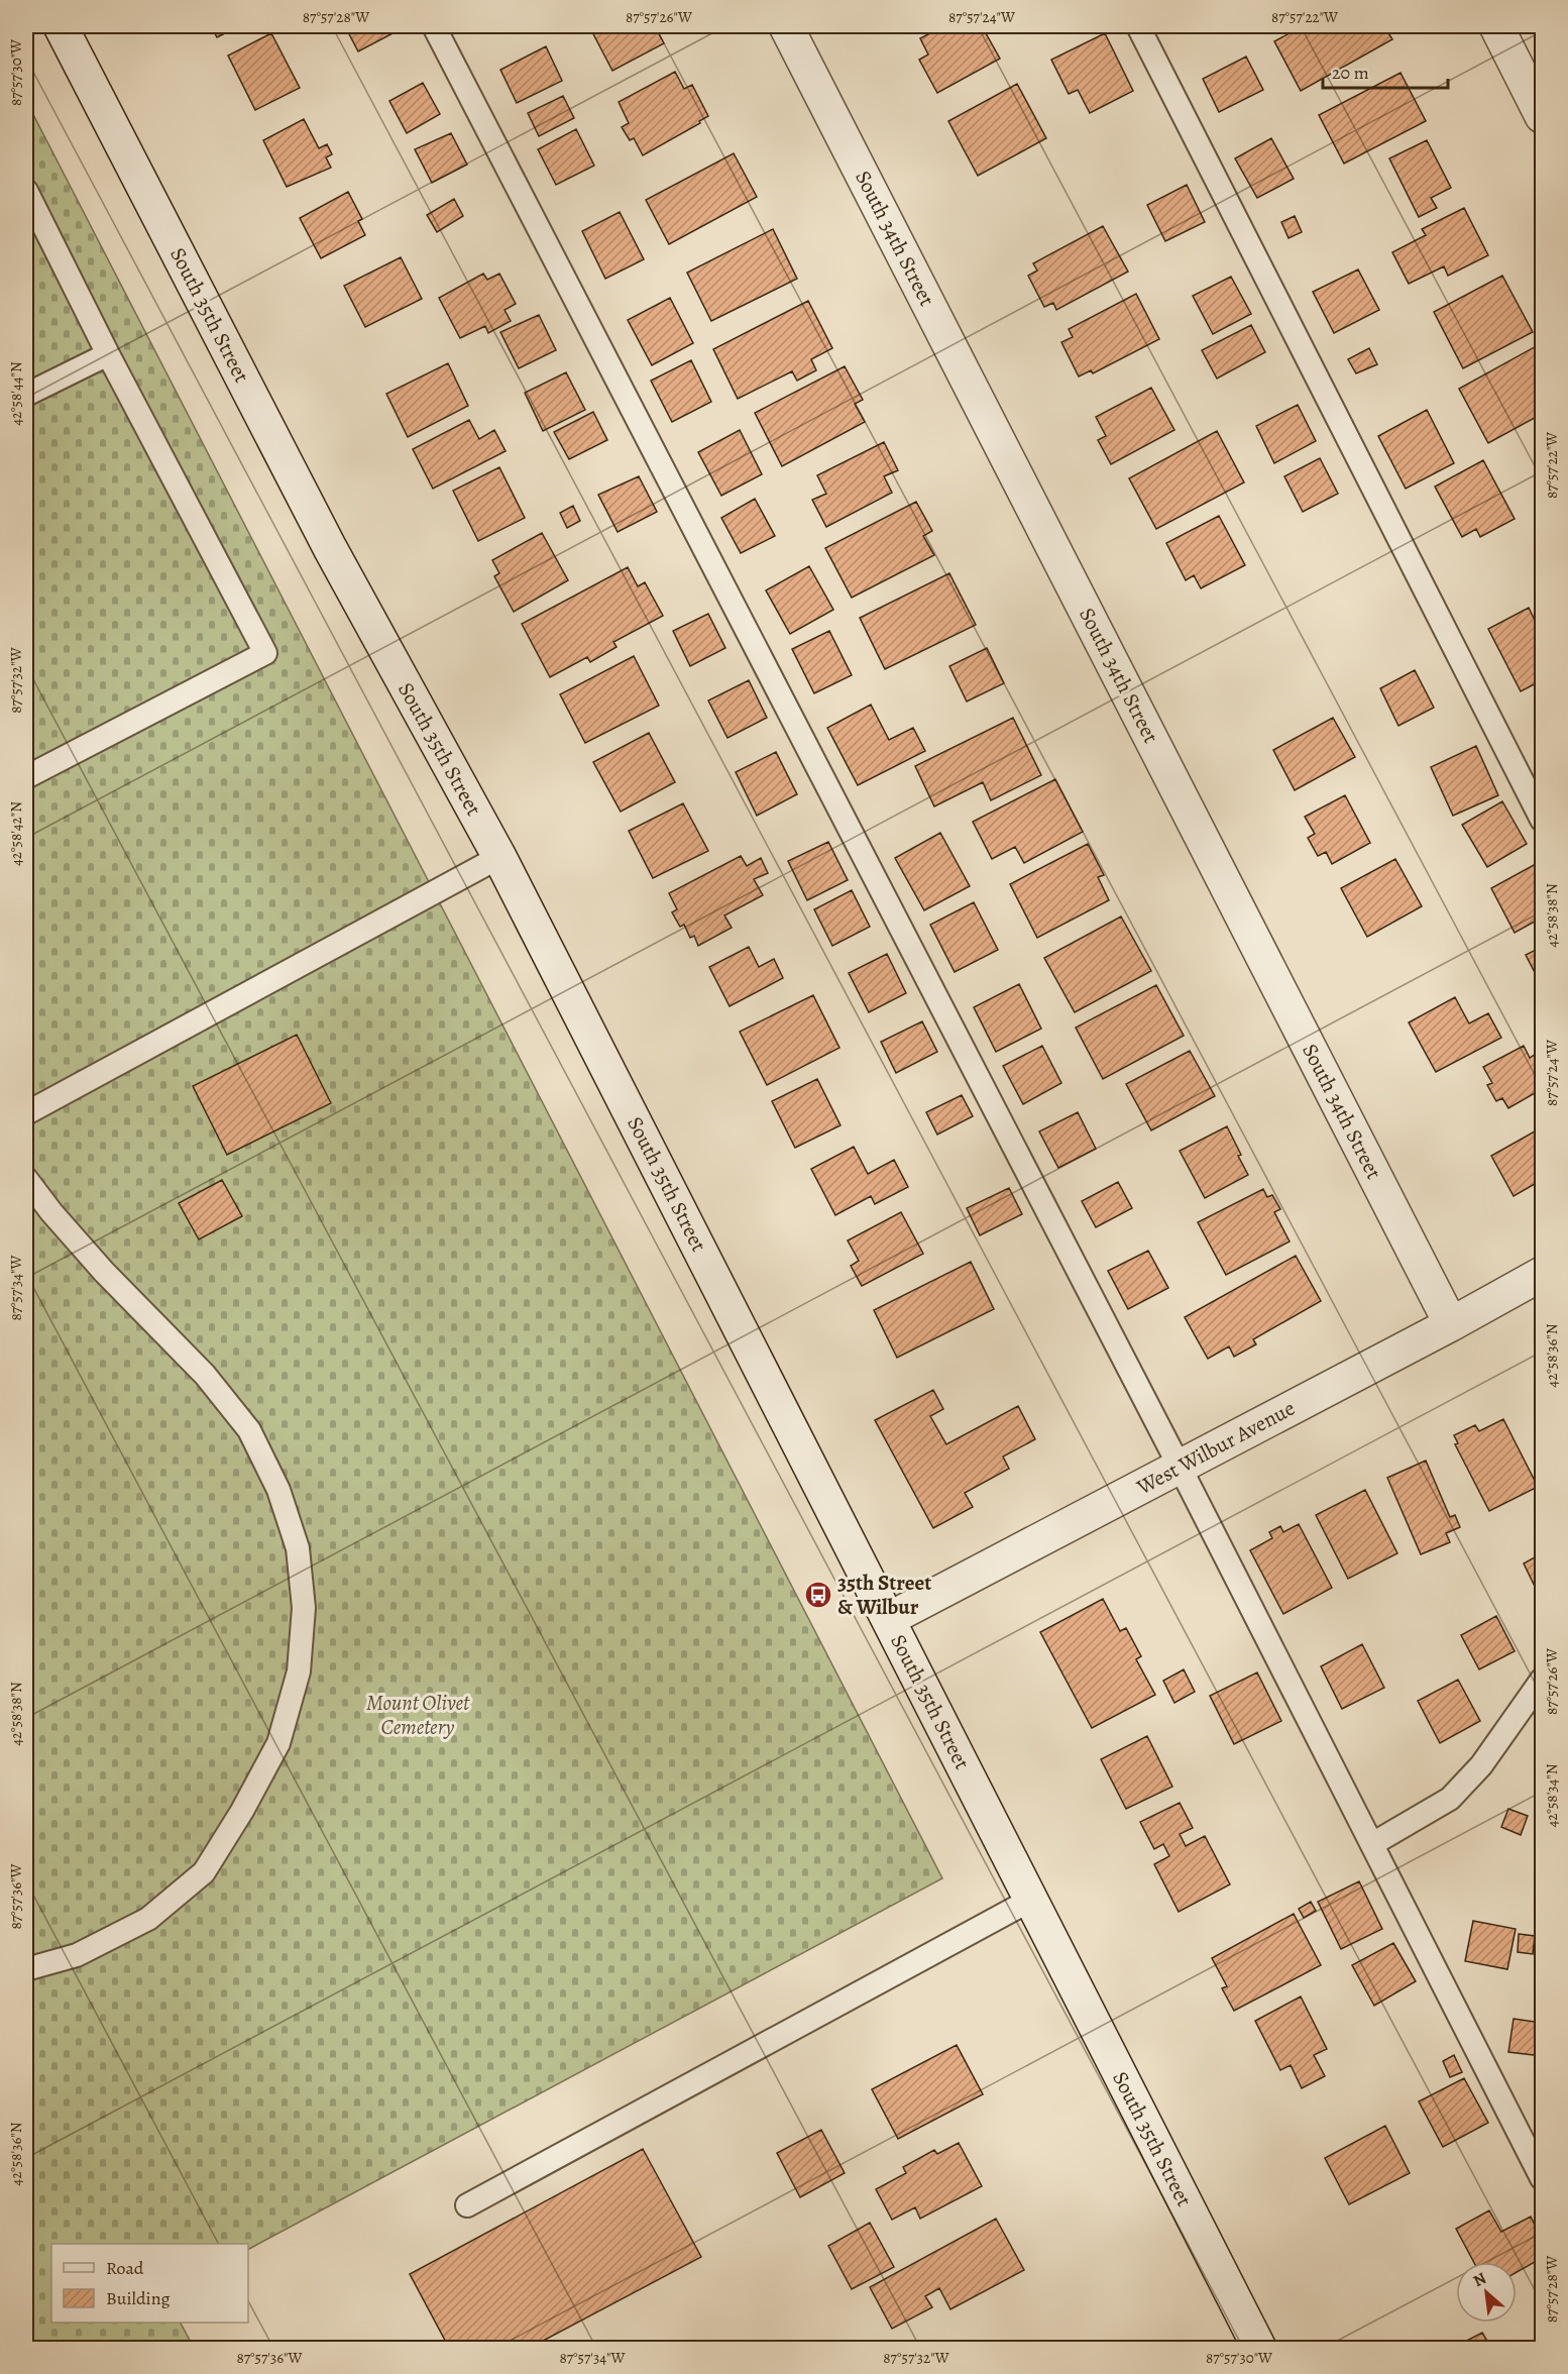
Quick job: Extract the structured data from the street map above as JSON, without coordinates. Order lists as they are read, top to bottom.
{
  "streets": {
    "main road": ["South 34th Street", "South 35th Street", "West Wilbur Avenue"]
  },
  "crossings": [
    ["South 34th Street", "West Wilbur Avenue"],
    ["South 35th Street", "West Wilbur Avenue"]
  ],
  "parks": ["Mount Olivet Cemetery"],
  "places": {
    "bus stop": ["35th Street & Wilbur"]
  },
  "legend": ["Road", "Building"],
  "scale_bar": "20 m",
  "north": "top left",
  "coordinates": [
    "87°57'28\"W",
    "87°57'26\"W",
    "87°57'24\"W",
    "87°57'22\"W",
    "87°57'30\"W",
    "42°58'44\"N",
    "87°57'32\"W",
    "42°58'42\"N",
    "42°58'38\"N",
    "87°57'34\"W",
    "42°58'36\"N",
    "42°58'34\"N",
    "87°57'36\"W"
  ]
}
